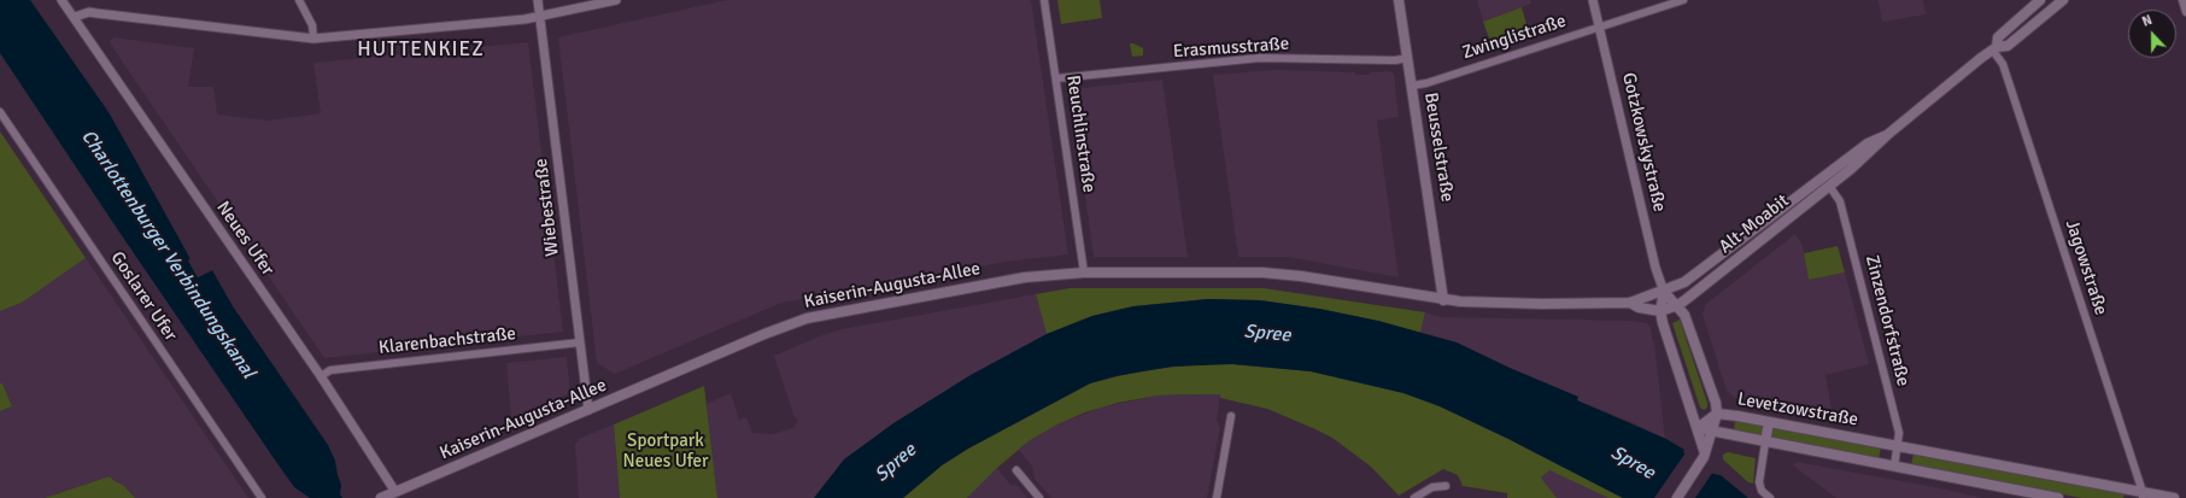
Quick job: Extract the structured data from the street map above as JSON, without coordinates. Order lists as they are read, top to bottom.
{
  "streets": {
    "main road": [
      "Gotzkowskystraße",
      "Beusselstraße",
      "Alt-Moabit",
      "Kaiserin-Augusta-Allee",
      "Levetzowstraße"
    ],
    "street": [
      "Zwinglistraße",
      "Erasmusstraße",
      "Reuchlinstraße",
      "Wiebestraße",
      "Neues Ufer",
      "Jagowstraße",
      "Goslarer Ufer",
      "Zinzendorfstraße",
      "Klarenbachstraße"
    ]
  },
  "crossings": [
    ["Zwinglistraße", "Gotzkowskystraße"],
    ["Zwinglistraße", "Beusselstraße"],
    ["Erasmusstraße", "Reuchlinstraße"],
    ["Erasmusstraße", "Beusselstraße"],
    ["Reuchlinstraße", "Kaiserin-Augusta-Allee"],
    ["Gotzkowskystraße", "Alt-Moabit"],
    ["Gotzkowskystraße", "Levetzowstraße"],
    ["Beusselstraße", "Alt-Moabit"],
    ["Beusselstraße", "Kaiserin-Augusta-Allee"],
    ["Wiebestraße", "Kaiserin-Augusta-Allee"],
    ["Wiebestraße", "Klarenbachstraße"],
    ["Alt-Moabit", "Jagowstraße"],
    ["Alt-Moabit", "Kaiserin-Augusta-Allee"],
    ["Alt-Moabit", "Zinzendorfstraße"],
    ["Neues Ufer", "Kaiserin-Augusta-Allee"],
    ["Neues Ufer", "Klarenbachstraße"],
    ["Jagowstraße", "Levetzowstraße"],
    ["Zinzendorfstraße", "Levetzowstraße"]
  ],
  "districts": ["HUTTENKIEZ"],
  "water": ["Charlottenburger Verbindungskanal", "Spree"],
  "parks": ["Sportpark Neues Ufer"],
  "north": "top"
}
